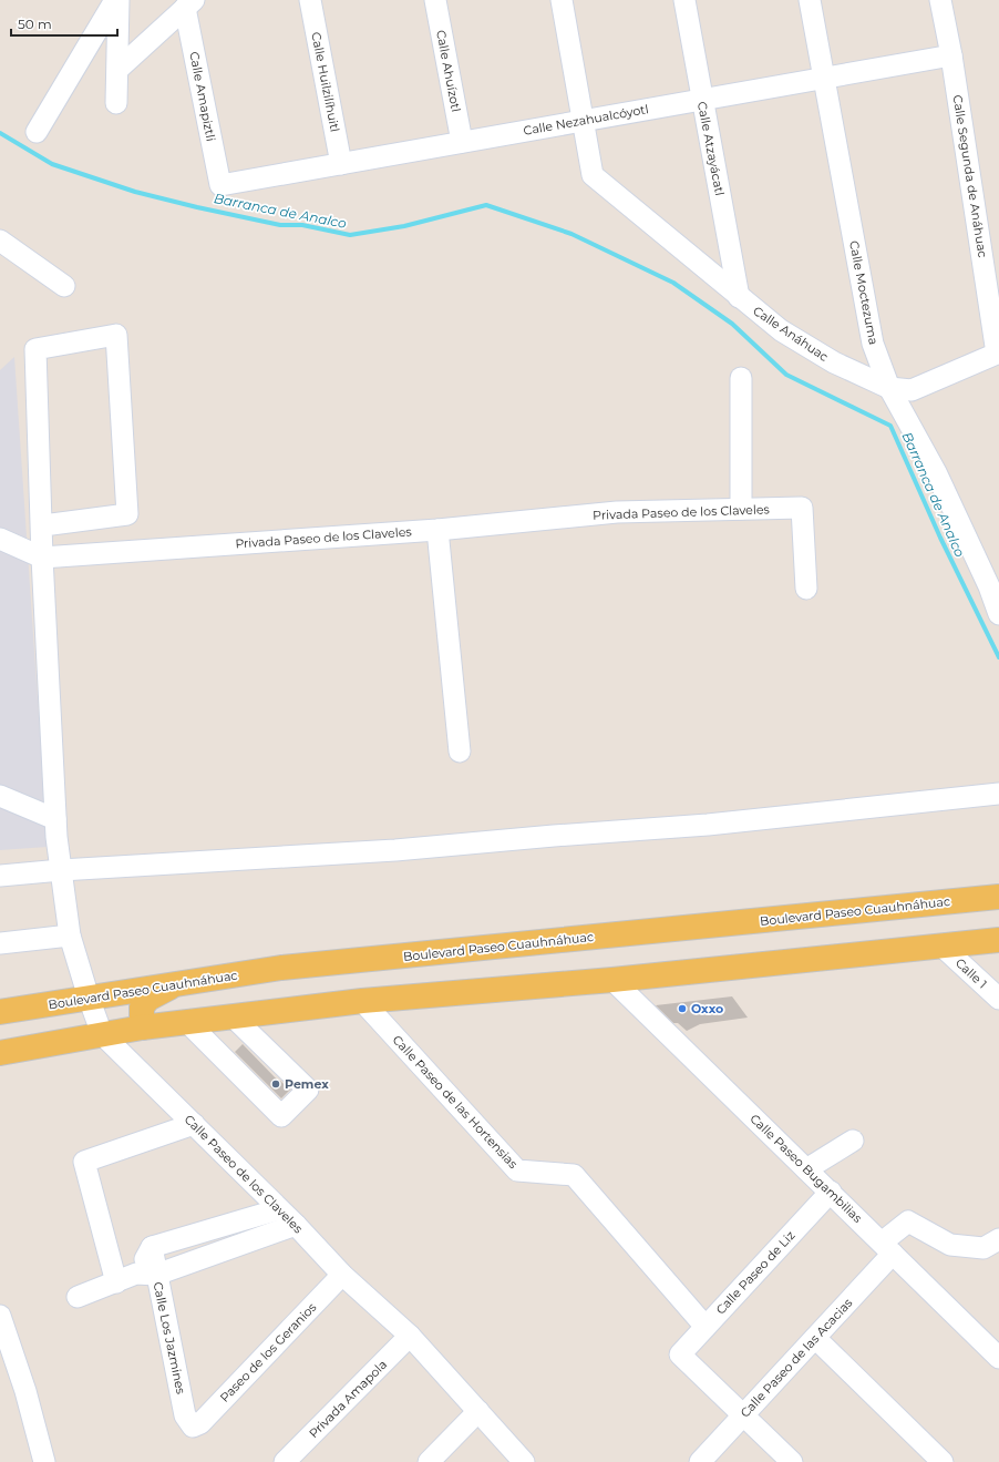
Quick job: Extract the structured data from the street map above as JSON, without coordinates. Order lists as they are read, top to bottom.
{
  "streets": {
    "main road": ["Boulevard Paseo Cuauhnáhuac"],
    "street": [
      "Calle Ahuízotl",
      "Calle Huilzilíhuitl",
      "Calle Amapiztli",
      "Calle Nezahualcóyotl",
      "Calle Atzayácatl",
      "Calle Segunda de Anáhuac",
      "Calle Moctezuma",
      "Calle Anáhuac",
      "Privada Paseo de los Claveles",
      "Calle 1",
      "Calle Paseo de las Hortensias",
      "Calle Paseo Bugambilias",
      "Calle Paseo de los Claveles",
      "Calle Paseo de Liz",
      "Calle Los Jazmines",
      "Paseo de los Geranios",
      "Calle Paseo de las Acacias",
      "Privada Amapola"
    ]
  },
  "crossings": [
    ["Calle Ahuízotl", "Calle Nezahualcóyotl"],
    ["Calle Huilzilíhuitl", "Calle Nezahualcóyotl"],
    ["Calle Amapiztli", "Calle Nezahualcóyotl"],
    ["Calle Nezahualcóyotl", "Calle Atzayácatl"],
    ["Calle Nezahualcóyotl", "Calle Segunda de Anáhuac"],
    ["Calle Nezahualcóyotl", "Calle Moctezuma"],
    ["Calle Nezahualcóyotl", "Calle Anáhuac"],
    ["Calle Atzayácatl", "Calle Anáhuac"],
    ["Calle Segunda de Anáhuac", "Calle Anáhuac"],
    ["Calle Moctezuma", "Calle Anáhuac"],
    ["Boulevard Paseo Cuauhnáhuac", "Calle Paseo de los Claveles"],
    ["Calle Paseo de las Hortensias", "Calle Paseo de Liz"],
    ["Calle Paseo Bugambilias", "Calle Paseo de Liz"],
    ["Calle Paseo Bugambilias", "Calle Paseo de las Acacias"],
    ["Calle Paseo de los Claveles", "Paseo de los Geranios"],
    ["Calle Paseo de los Claveles", "Privada Amapola"],
    ["Calle Paseo de Liz", "Calle Paseo de las Acacias"],
    ["Calle Los Jazmines", "Paseo de los Geranios"]
  ],
  "water": ["Barranca de Analco"],
  "places": ["Oxxo", "Pemex"],
  "scale_bar": "50 m"
}
